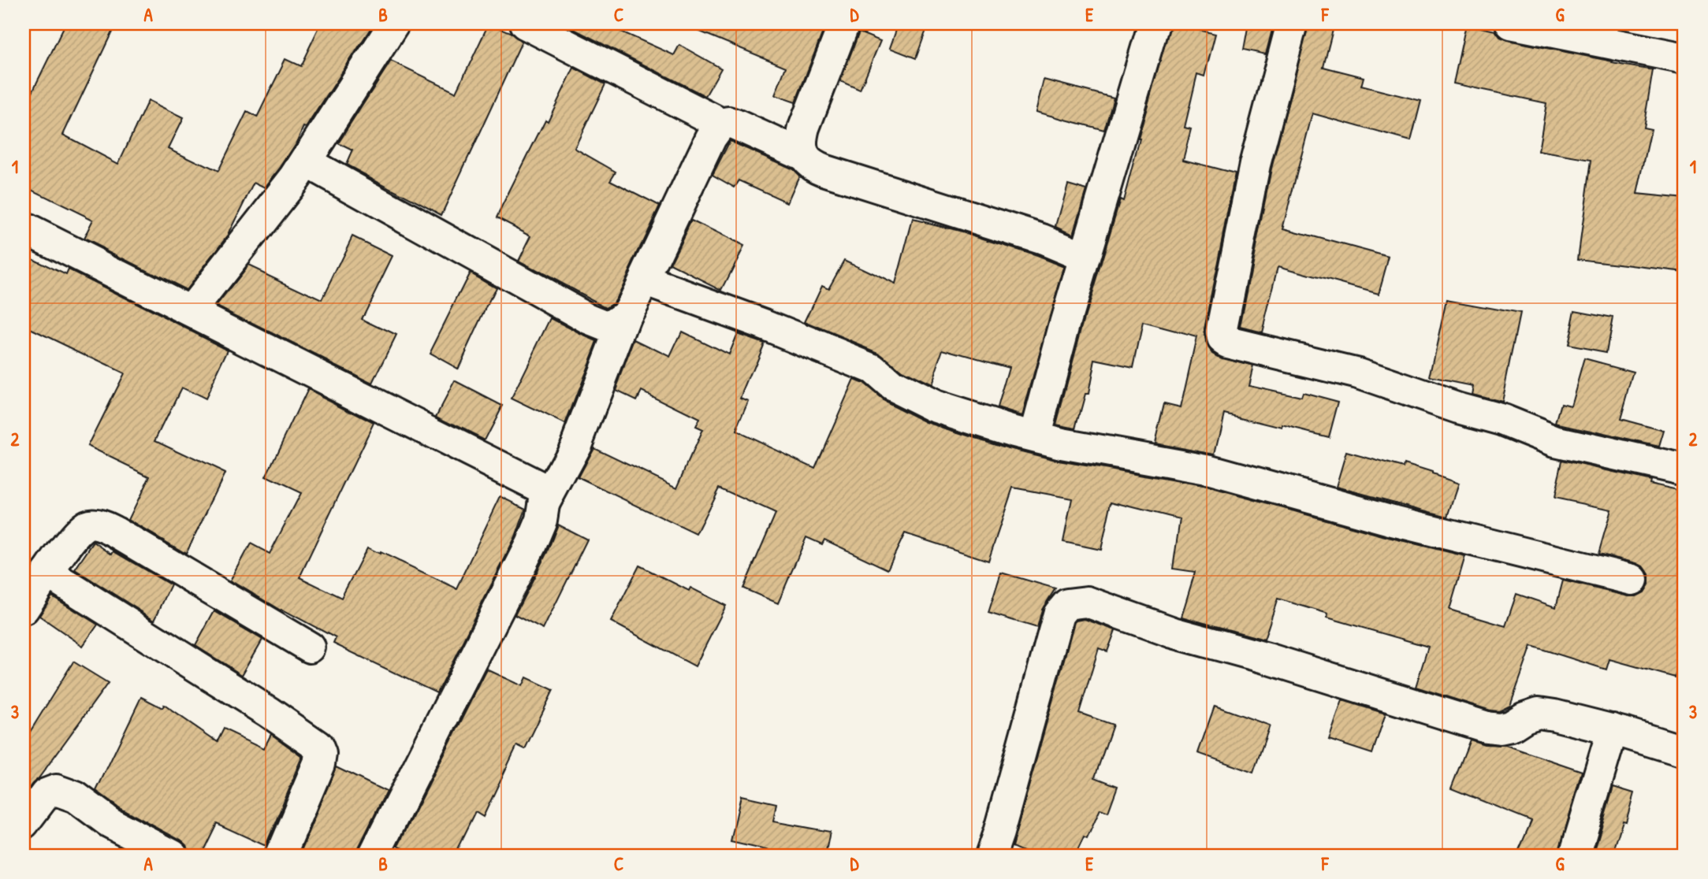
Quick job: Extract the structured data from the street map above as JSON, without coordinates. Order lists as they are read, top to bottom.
{
  "grid": {
    "columns": [
      "A",
      "B",
      "C",
      "D",
      "E",
      "F",
      "G"
    ],
    "rows": ["1", "2", "3"]
  }
}
